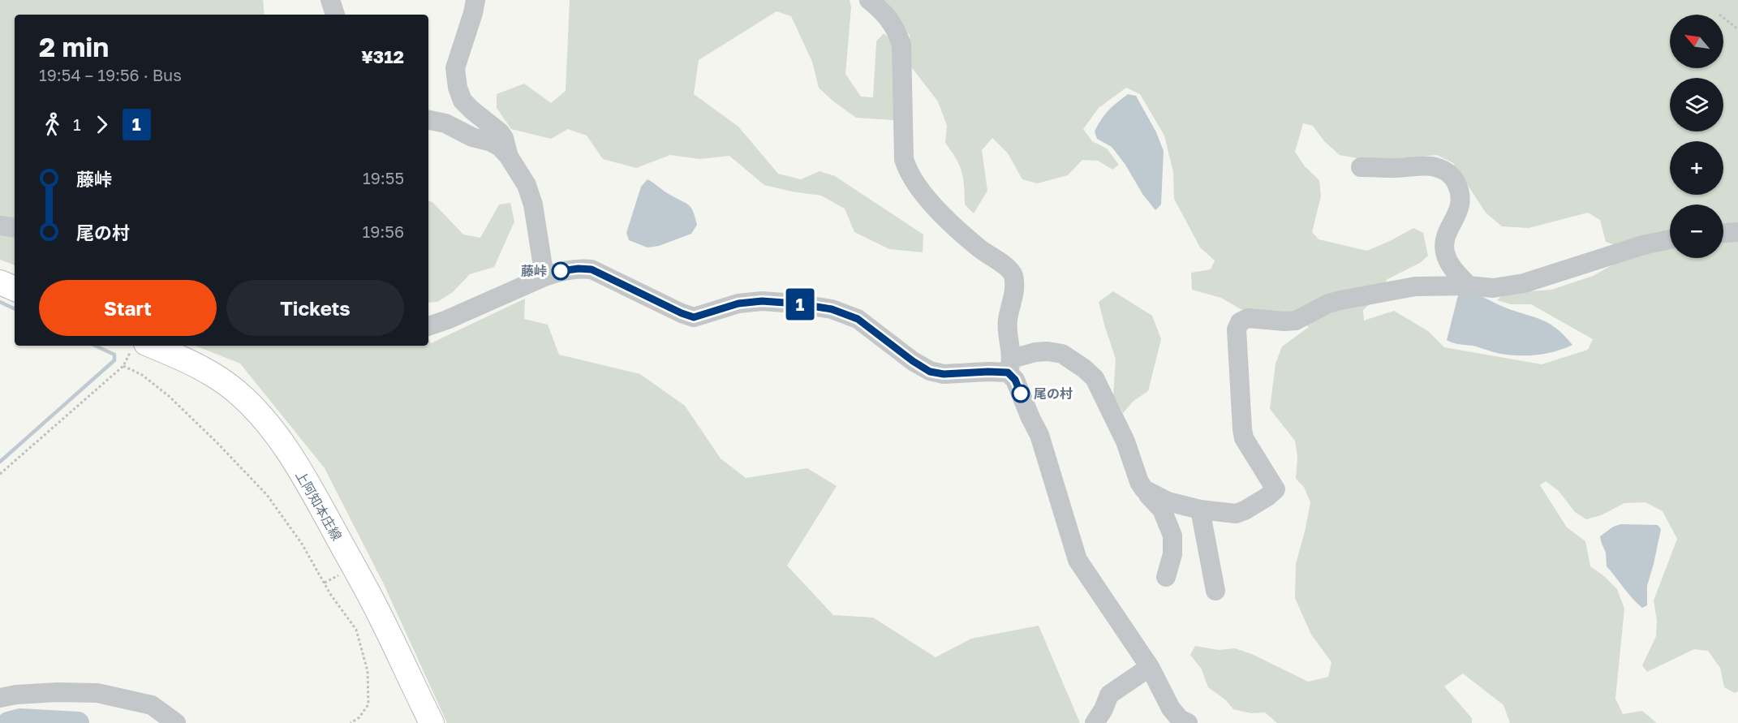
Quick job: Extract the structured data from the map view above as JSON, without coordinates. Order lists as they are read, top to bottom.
{
  "streets": {
    "main road": ["上阿知本庄線"]
  },
  "places": ["藤峠", "尾の村"],
  "lines": ["bus line 1"],
  "north": "top left",
  "page": {
    "on_map": "1",
    "map_buttons": ["+", "−"],
    "heading": ["2 min", "19:54 – 19:56 · Bus", "¥312"],
    "legs": ["1", "1"],
    "list": [
      {
        "name": "藤峠",
        "value": "19:55"
      },
      {
        "name": "尾の村",
        "value": "19:56"
      }
    ],
    "buttons": ["Start", "Tickets"]
  }
}
